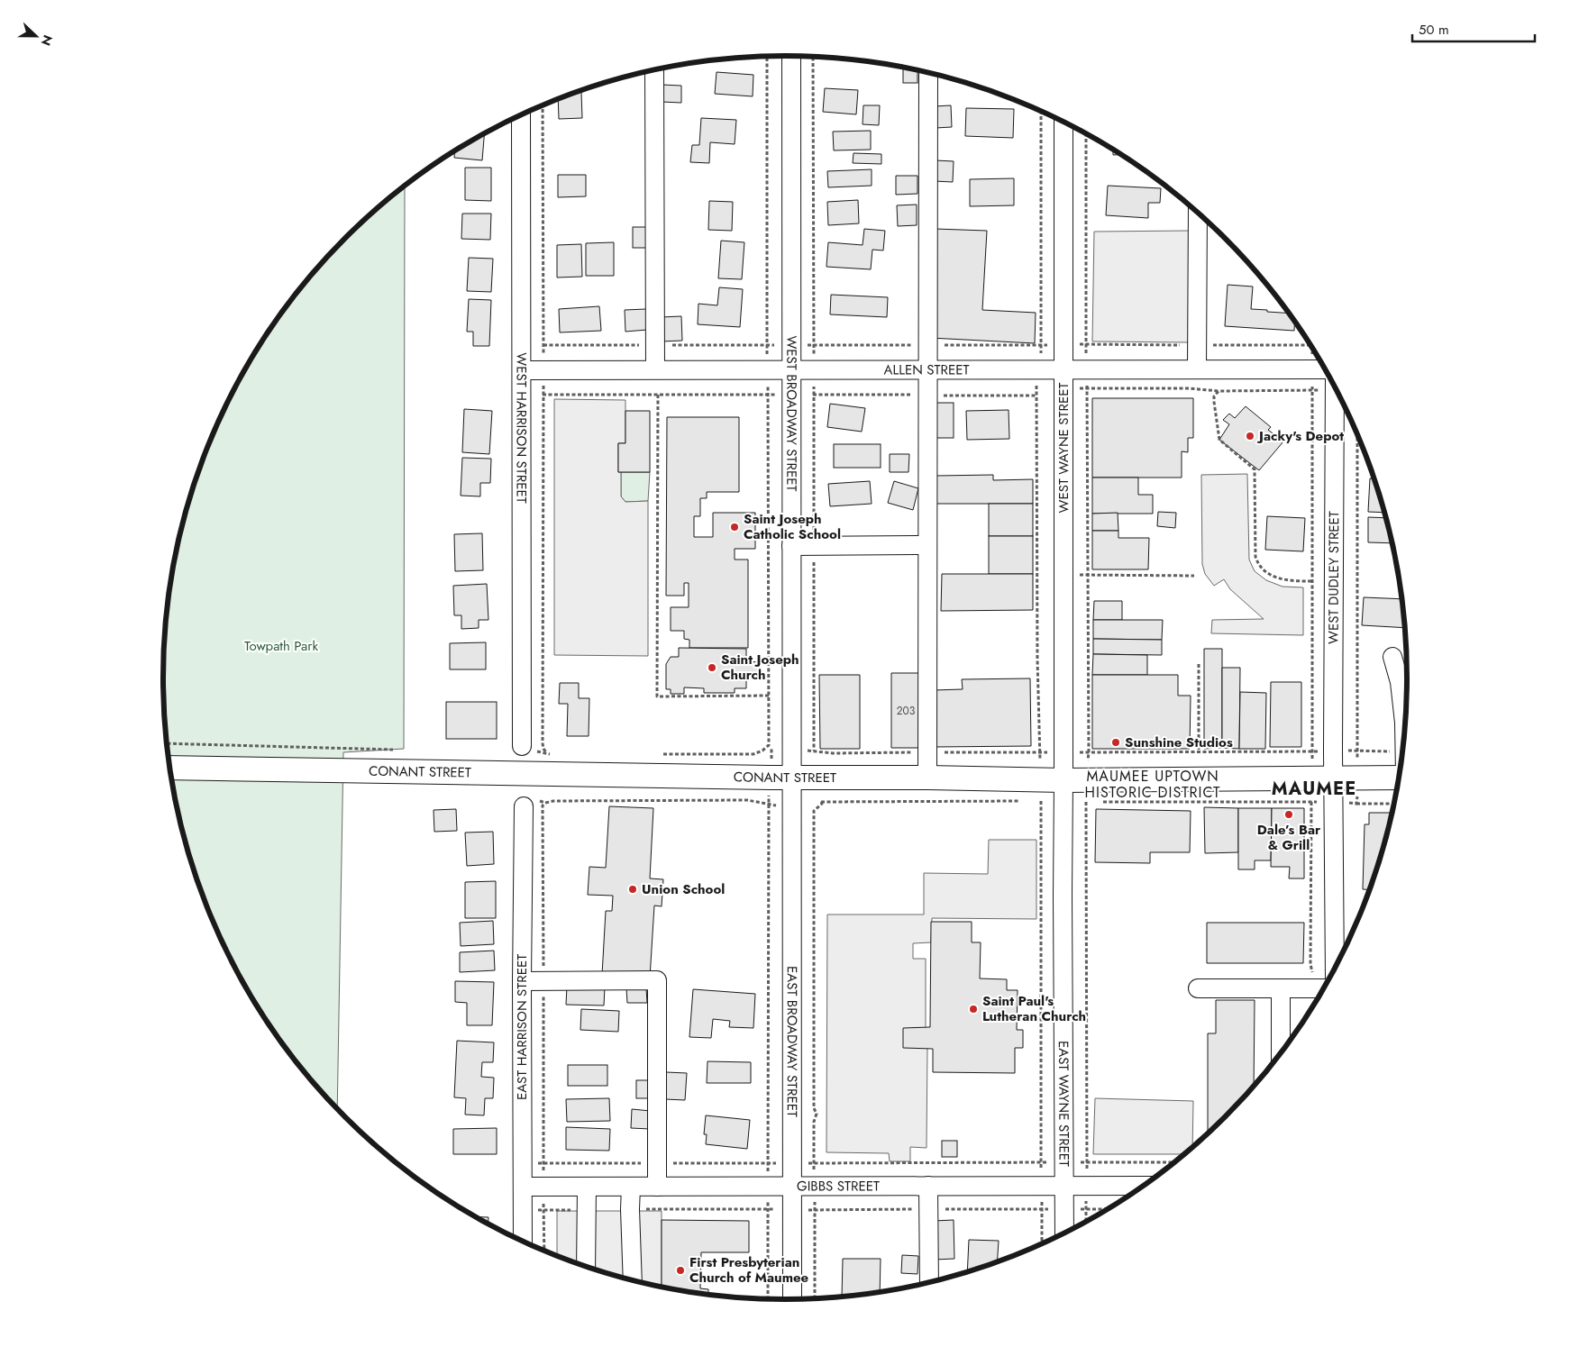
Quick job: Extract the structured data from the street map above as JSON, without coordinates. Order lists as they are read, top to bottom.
{
  "streets": {
    "main road": ["CONANT STREET"],
    "street": [
      "ALLEN STREET",
      "WEST BROADWAY STREET",
      "WEST HARRISON STREET",
      "WEST WAYNE STREET",
      "WEST DUDLEY STREET",
      "EAST HARRISON STREET",
      "EAST BROADWAY STREET",
      "EAST WAYNE STREET",
      "GIBBS STREET"
    ]
  },
  "crossings": [
    ["ALLEN STREET", "WEST BROADWAY STREET"],
    ["ALLEN STREET", "WEST HARRISON STREET"],
    ["ALLEN STREET", "WEST WAYNE STREET"],
    ["WEST BROADWAY STREET", "CONANT STREET"],
    ["WEST BROADWAY STREET", "EAST BROADWAY STREET"],
    ["WEST WAYNE STREET", "CONANT STREET"],
    ["WEST WAYNE STREET", "EAST WAYNE STREET"],
    ["WEST DUDLEY STREET", "CONANT STREET"],
    ["CONANT STREET", "EAST BROADWAY STREET"],
    ["CONANT STREET", "EAST WAYNE STREET"],
    ["EAST HARRISON STREET", "GIBBS STREET"],
    ["EAST BROADWAY STREET", "GIBBS STREET"],
    ["EAST WAYNE STREET", "GIBBS STREET"]
  ],
  "districts": ["MAUMEE UPTOWN HISTORIC DISTRICT", "MAUMEE"],
  "parks": ["Towpath Park"],
  "places": [
    "Jacky's Depot",
    "Saint Joseph Catholic School",
    "Saint Joseph Church",
    "Sunshine Studios",
    "Dale’s Bar & Grill",
    "Union School",
    "Saint Paul's Lutheran Church",
    "First Presbyterian Church of Maumee"
  ],
  "house_numbers": ["203"],
  "scale_bar": "50 m",
  "north": "right"
}
